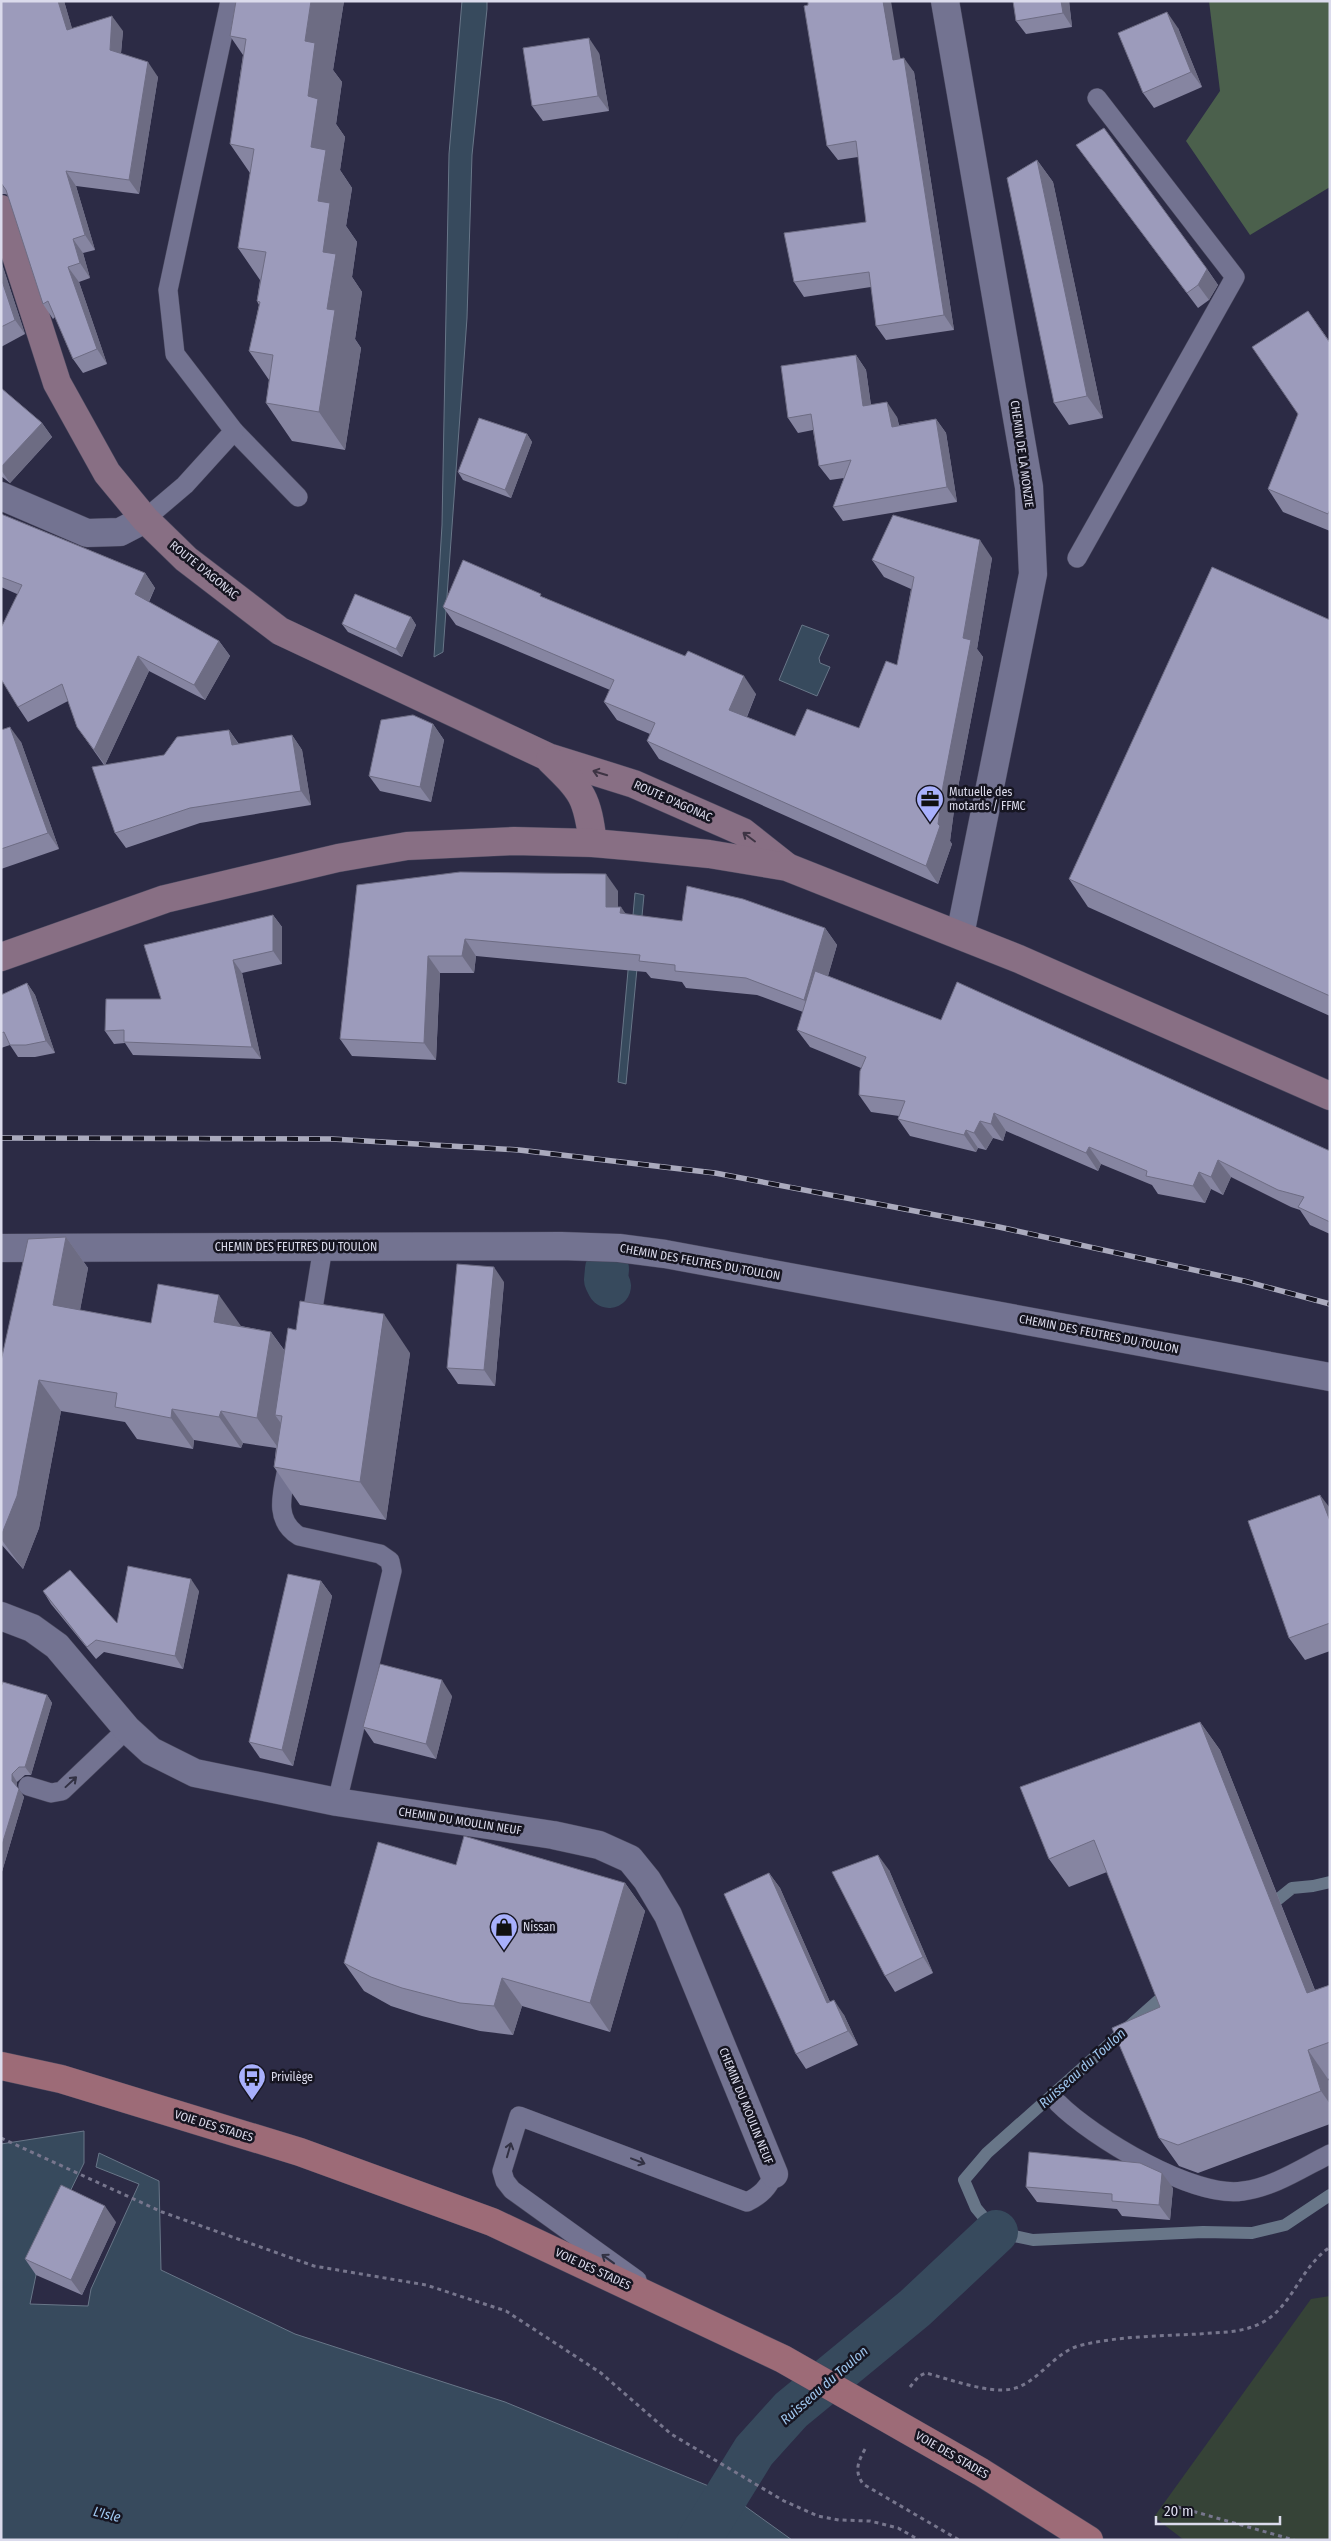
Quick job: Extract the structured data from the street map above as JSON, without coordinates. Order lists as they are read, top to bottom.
{
  "streets": {
    "main road": ["ROUTE D'AGONAC", "VOIE DES STADES"],
    "street": ["CHEMIN DE LA MONZIE", "CHEMIN DES FEUTRES DU TOULON", "CHEMIN DU MOULIN NEUF"]
  },
  "water": ["Ruisseau du Toulon", "L'Isle"],
  "places": {
    "office": ["Mutuelle des motards / FFMC"],
    "shop": ["Nissan"],
    "bus stop": ["Privilège"]
  },
  "scale_bar": "20 m"
}
